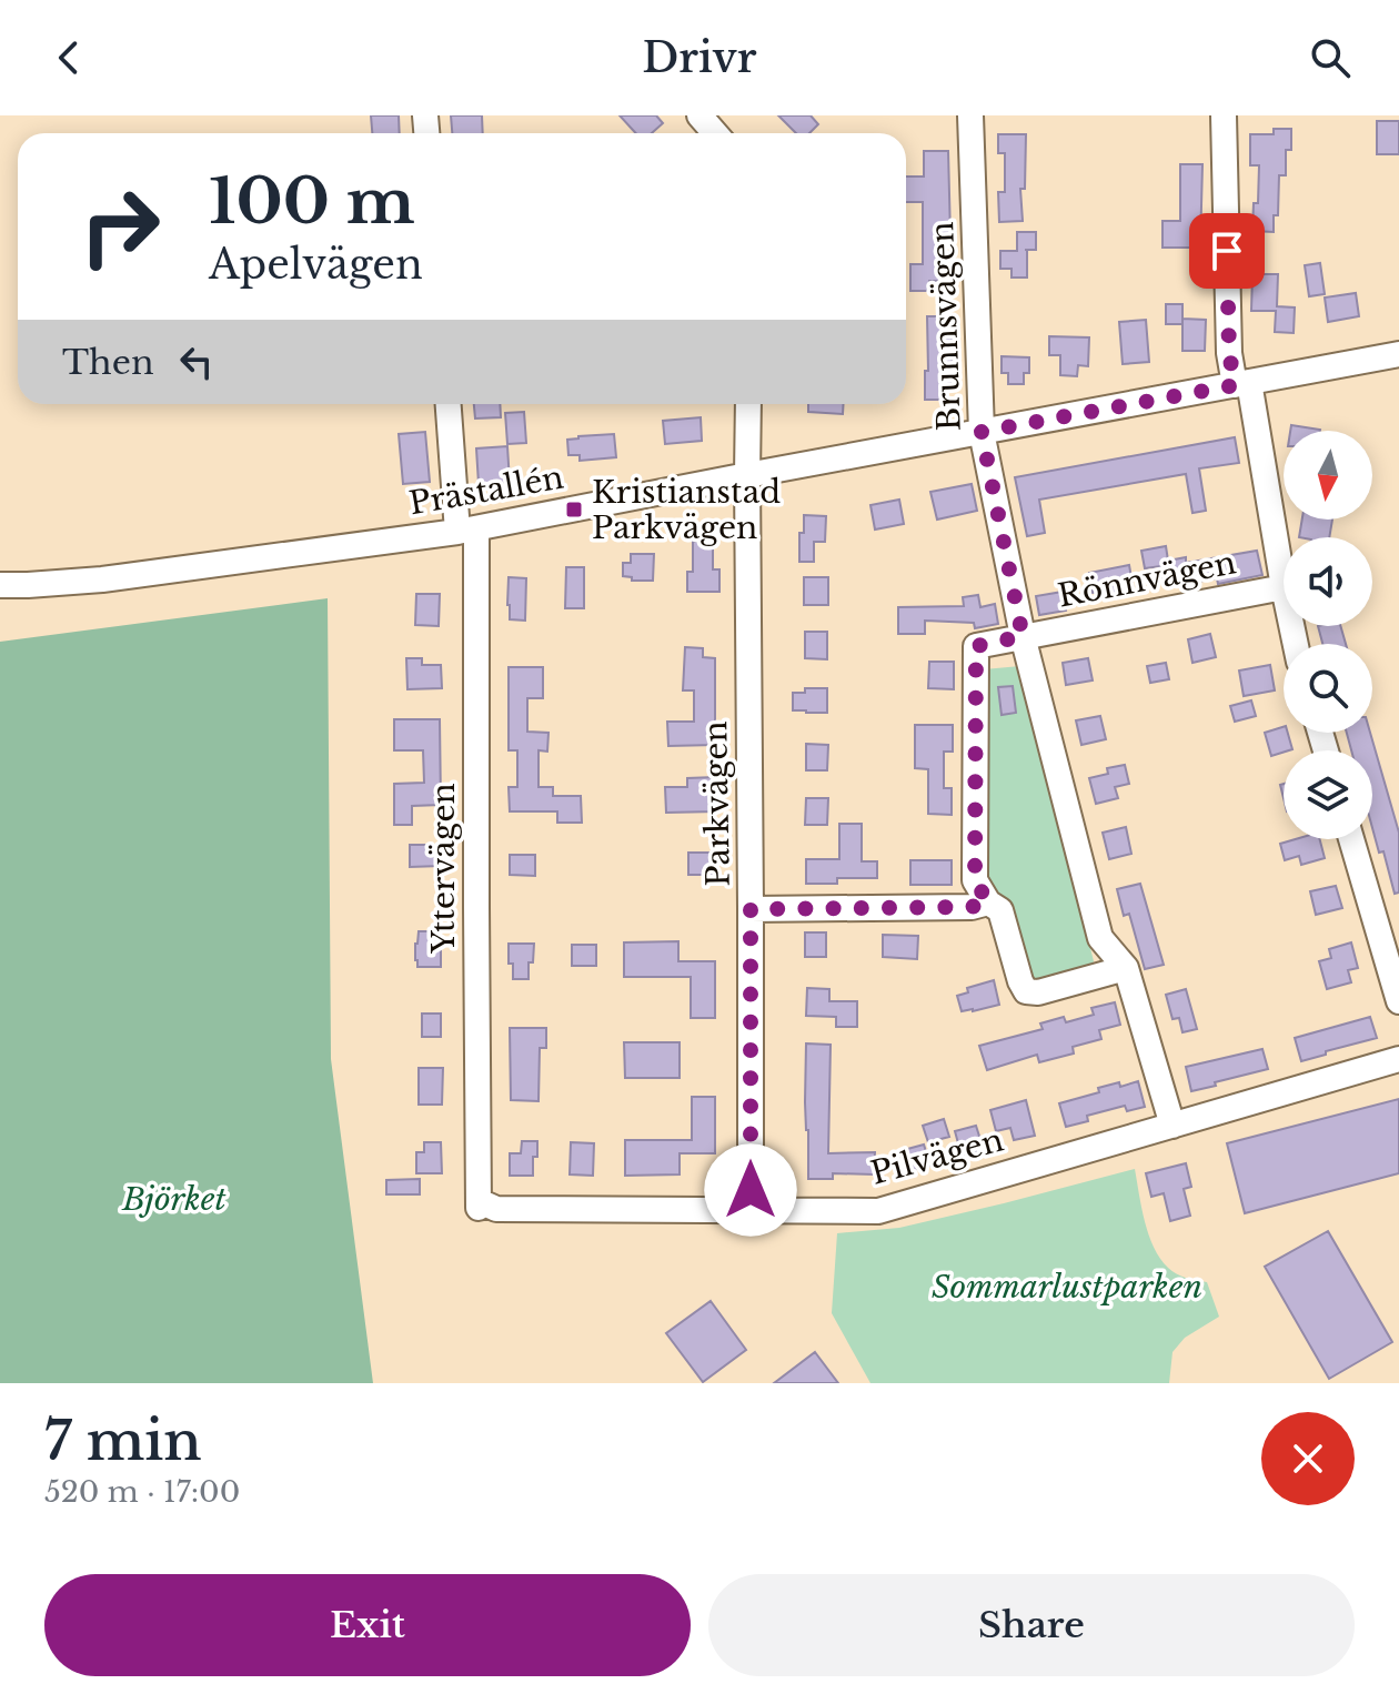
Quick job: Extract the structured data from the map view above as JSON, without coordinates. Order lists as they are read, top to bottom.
{
  "streets": {
    "street": [
      "Brunnsvägen",
      "Prästallén",
      "Rönnvägen",
      "Parkvägen",
      "Yttervägen",
      "Pilvägen"
    ]
  },
  "crossings": [
    ["Brunnsvägen", "Prästallén"],
    ["Brunnsvägen", "Rönnvägen"],
    ["Brunnsvägen", "Pilvägen"],
    ["Prästallén", "Parkvägen"],
    ["Prästallén", "Yttervägen"],
    ["Parkvägen", "Pilvägen"],
    ["Yttervägen", "Pilvägen"]
  ],
  "parks": ["Björket", "Sommarlustparken"],
  "places": {
    "transit": ["Kristianstad Parkvägen"]
  },
  "north": "bottom",
  "page": {
    "header": "Drivr",
    "turn": ["100 m", "Apelvägen"],
    "then": "Then",
    "heading": ["7 min", "520 m · 17:00"],
    "buttons": ["Exit", "Share"]
  }
}
